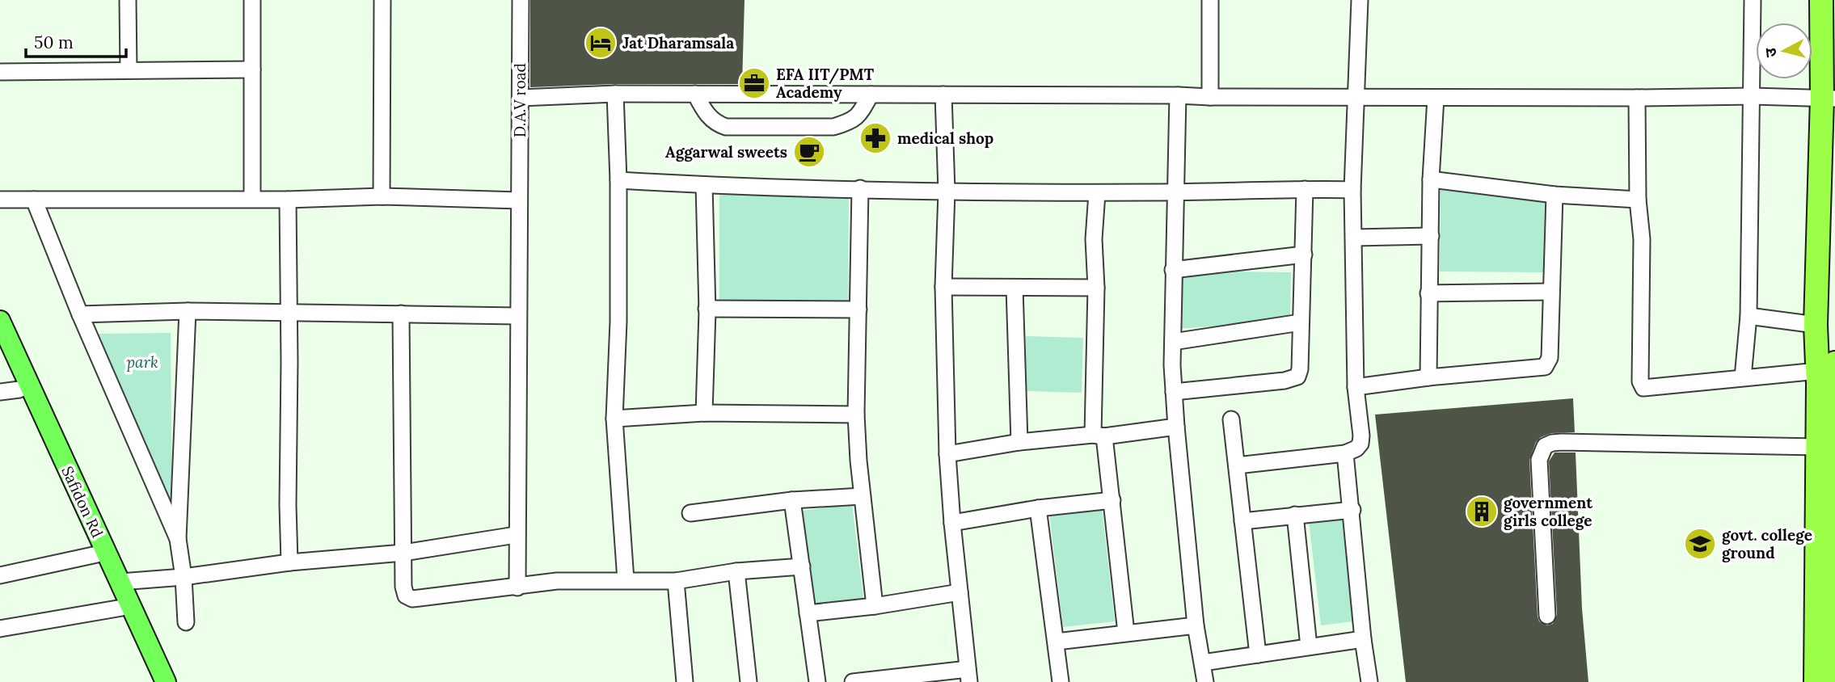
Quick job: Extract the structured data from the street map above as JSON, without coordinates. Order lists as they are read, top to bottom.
{
  "streets": {
    "main road": ["Safidon Rd"],
    "street": ["D.A.V road"]
  },
  "parks": ["park"],
  "places": {
    "hotel": ["Jat Dharamsala"],
    "office": ["EFA IIT/PMT Academy"],
    "pharmacy": ["medical shop"],
    "cafe": ["Aggarwal sweets"],
    "building": ["government girls college"],
    "school or university": ["govt. college ground"]
  },
  "scale_bar": "50 m",
  "north": "left"
}
